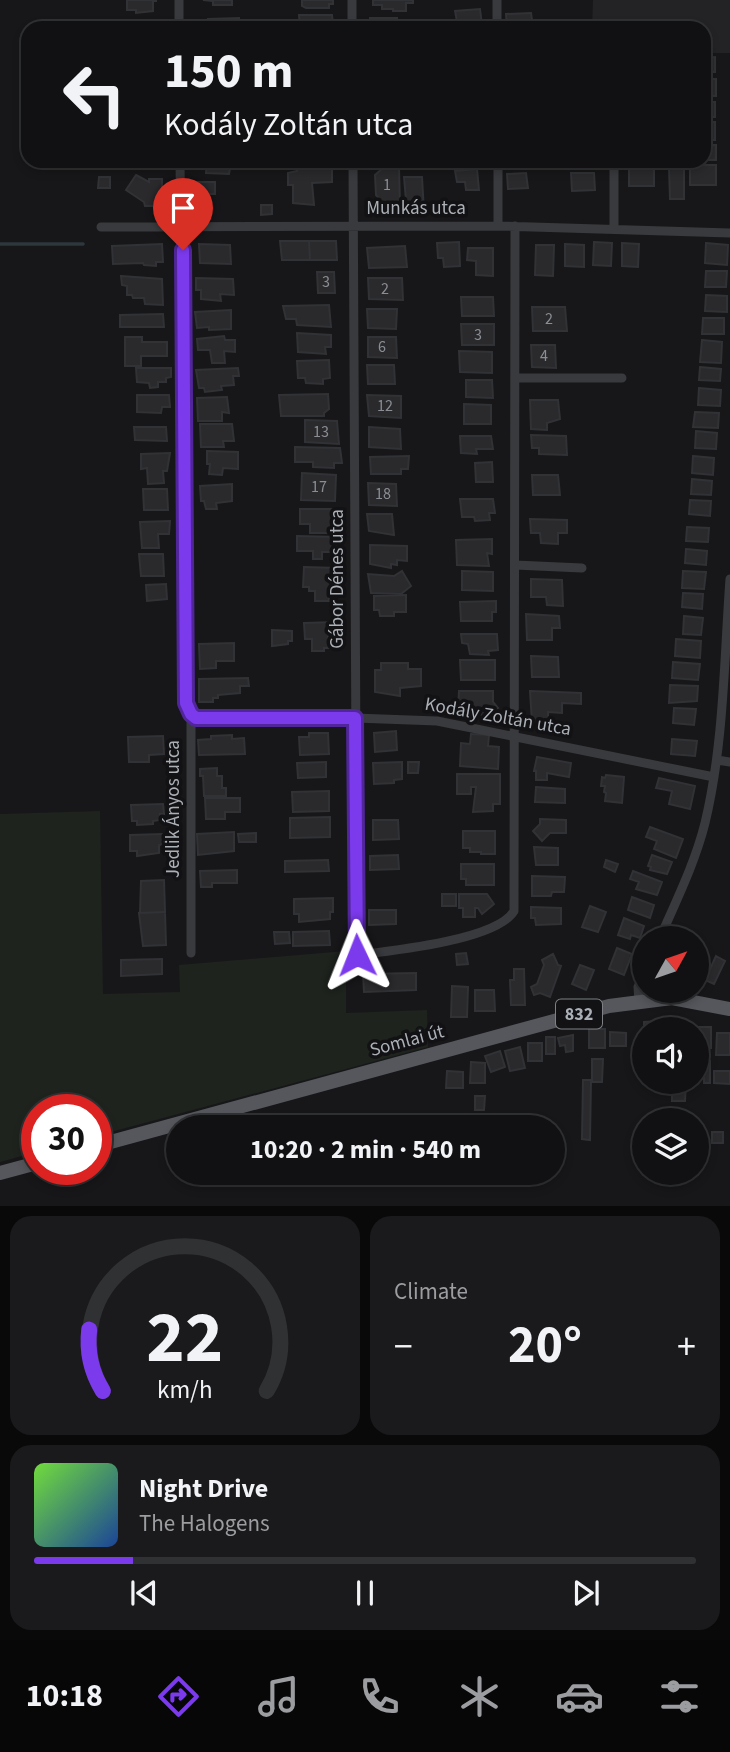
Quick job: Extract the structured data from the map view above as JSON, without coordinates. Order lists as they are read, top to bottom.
{
  "streets": {
    "main road": ["832", "Somlai út"],
    "street": [
      "Munkás utca",
      "Gábor Dénes utca",
      "Kodály Zoltán utca",
      "Jedlik Ányos utca"
    ]
  },
  "crossings": [
    ["Munkás utca", "Gábor Dénes utca"],
    ["Munkás utca", "Jedlik Ányos utca"],
    ["Gábor Dénes utca", "Kodály Zoltán utca"],
    ["Kodály Zoltán utca", "Jedlik Ányos utca"]
  ],
  "house_numbers": [
    "1",
    "3",
    "2",
    "2",
    "3",
    "6",
    "4",
    "12",
    "13",
    "17",
    "18"
  ],
  "north": "top right",
  "page": {
    "turn": ["150 m", "Kodály Zoltán utca"],
    "limit": "30",
    "trip": "10:20 · 2 min · 540 m",
    "tile": "Climate",
    "heat": ["−", "20°", "+"],
    "song": ["Night Drive", "The Halogens"],
    "tabs": "10:18",
    "gauge": ["22", "km/h"]
  }
}
